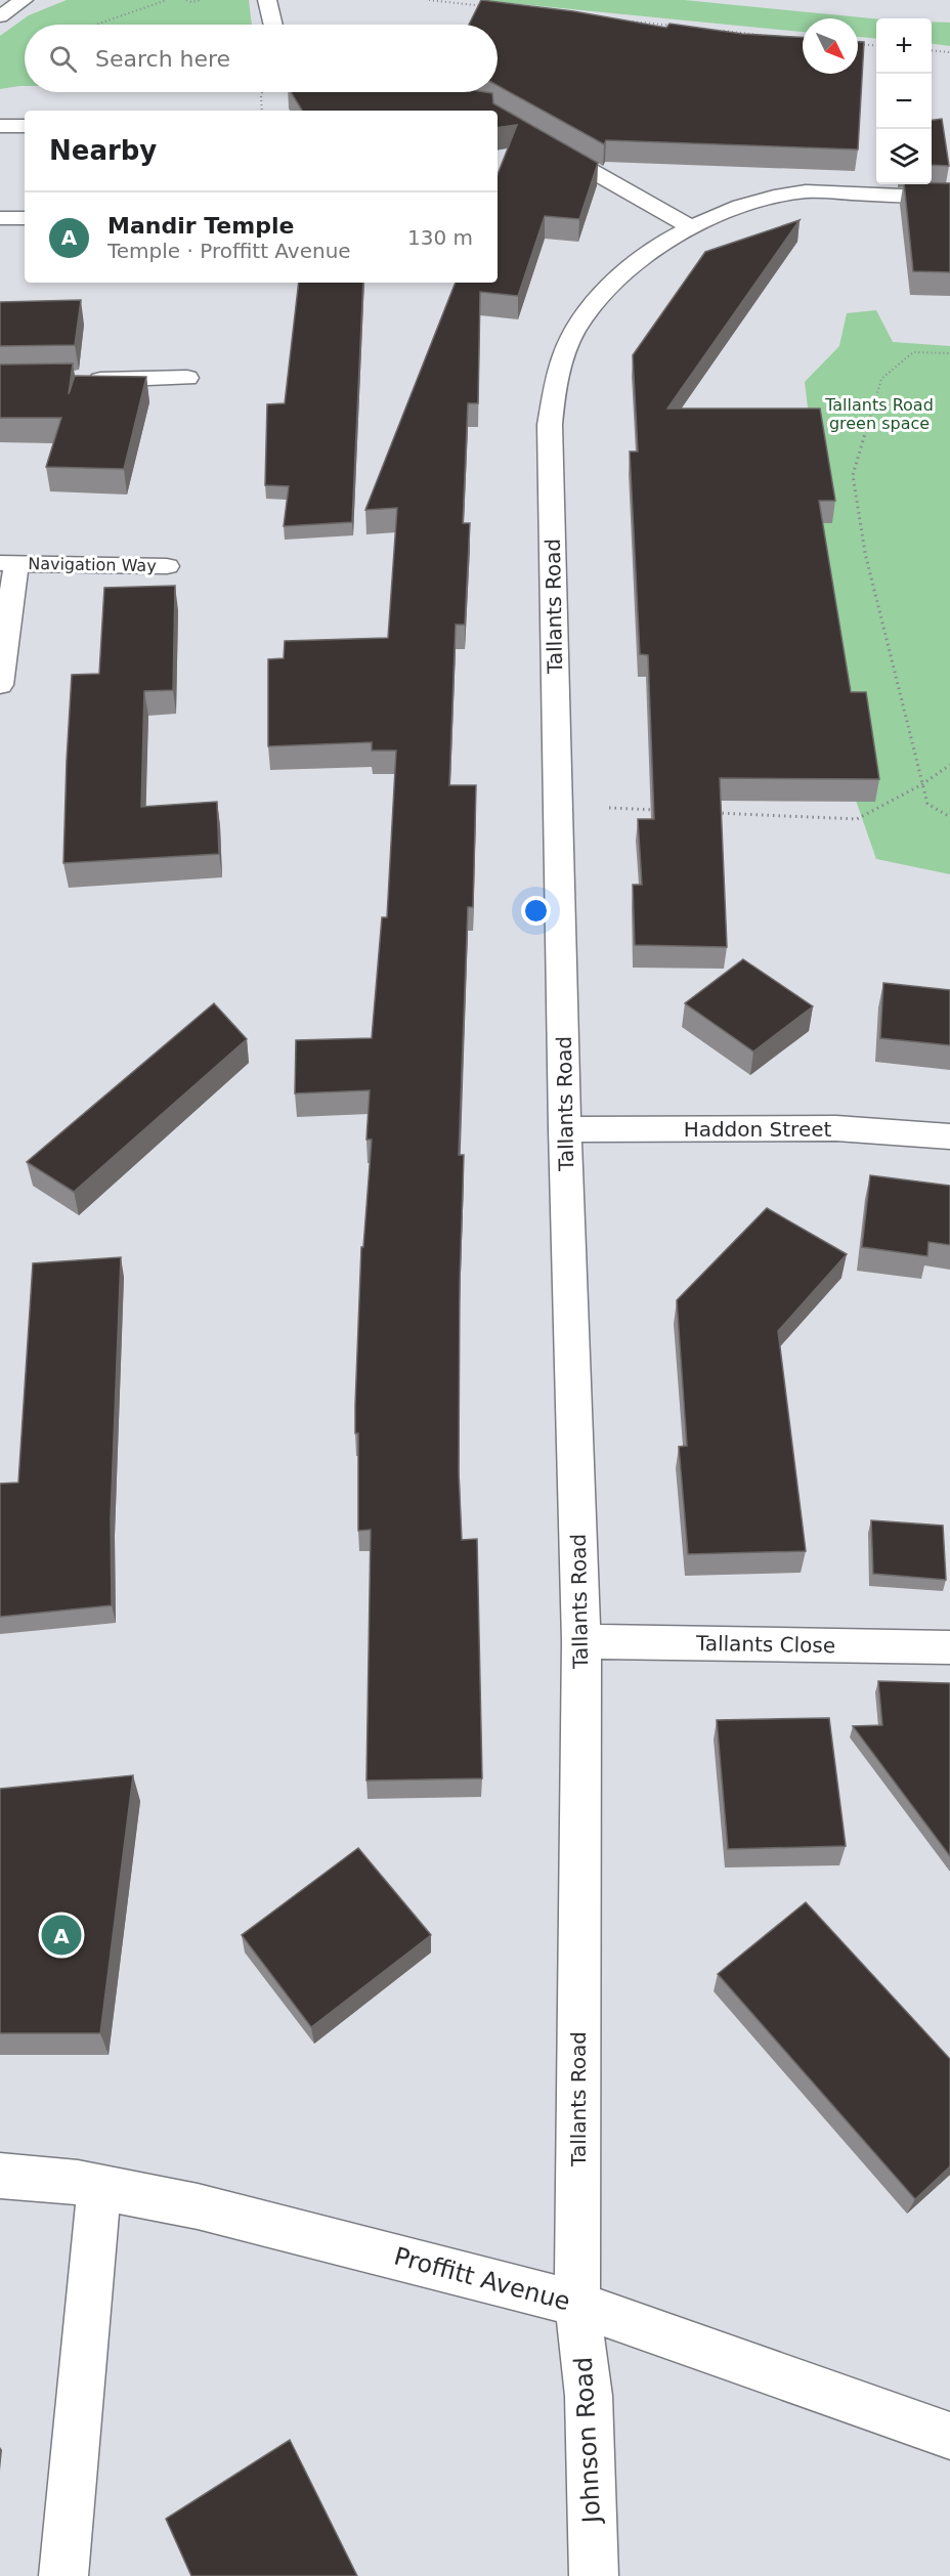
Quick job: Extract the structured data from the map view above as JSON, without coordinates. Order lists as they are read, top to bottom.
{
  "streets": {
    "street": [
      "Navigation Way",
      "Tallants Road",
      "Haddon Street",
      "Tallants Close",
      "Proffitt Avenue",
      "Johnson Road"
    ]
  },
  "crossings": [
    ["Tallants Road", "Haddon Street"],
    ["Tallants Road", "Tallants Close"],
    ["Tallants Road", "Proffitt Avenue"],
    ["Tallants Road", "Johnson Road"],
    ["Proffitt Avenue", "Johnson Road"]
  ],
  "parks": ["Tallants Road green space"],
  "north": "bottom right",
  "page": {
    "map_buttons": ["+", "−"],
    "search": "Search here",
    "heading": "Nearby",
    "list": [
      {
        "mark": "A",
        "name": "Mandir Temple",
        "note": "Temple · Proffitt Avenue",
        "value": "130 m"
      }
    ],
    "pins": "A"
  }
}
